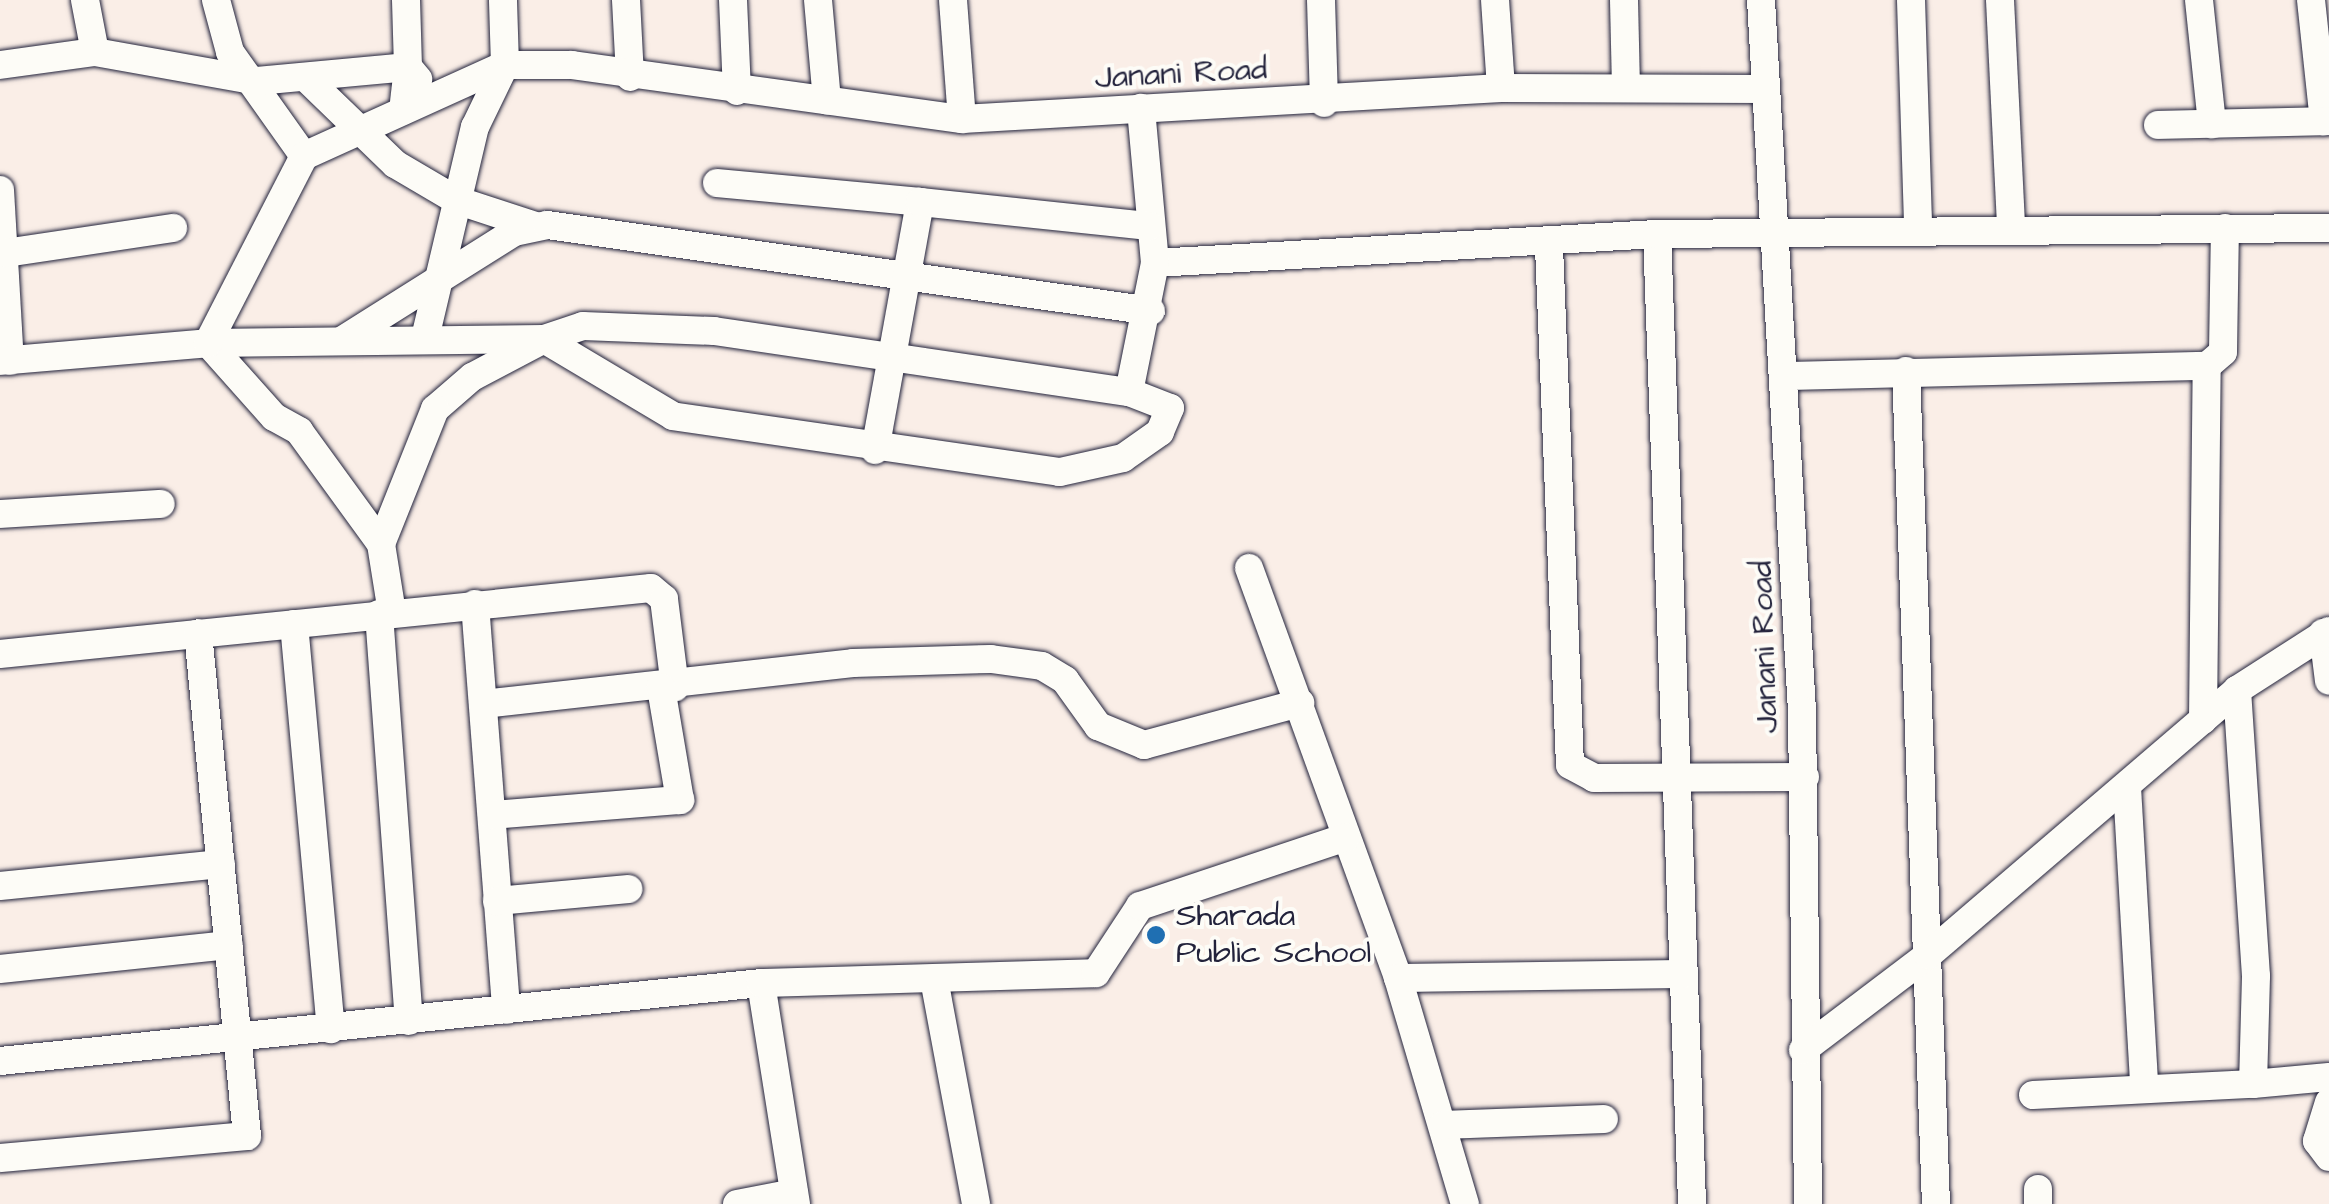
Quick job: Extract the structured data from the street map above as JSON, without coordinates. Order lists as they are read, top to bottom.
{
  "streets": {
    "street": ["Janani Road"]
  },
  "places": ["Sharada Public School"]
}
